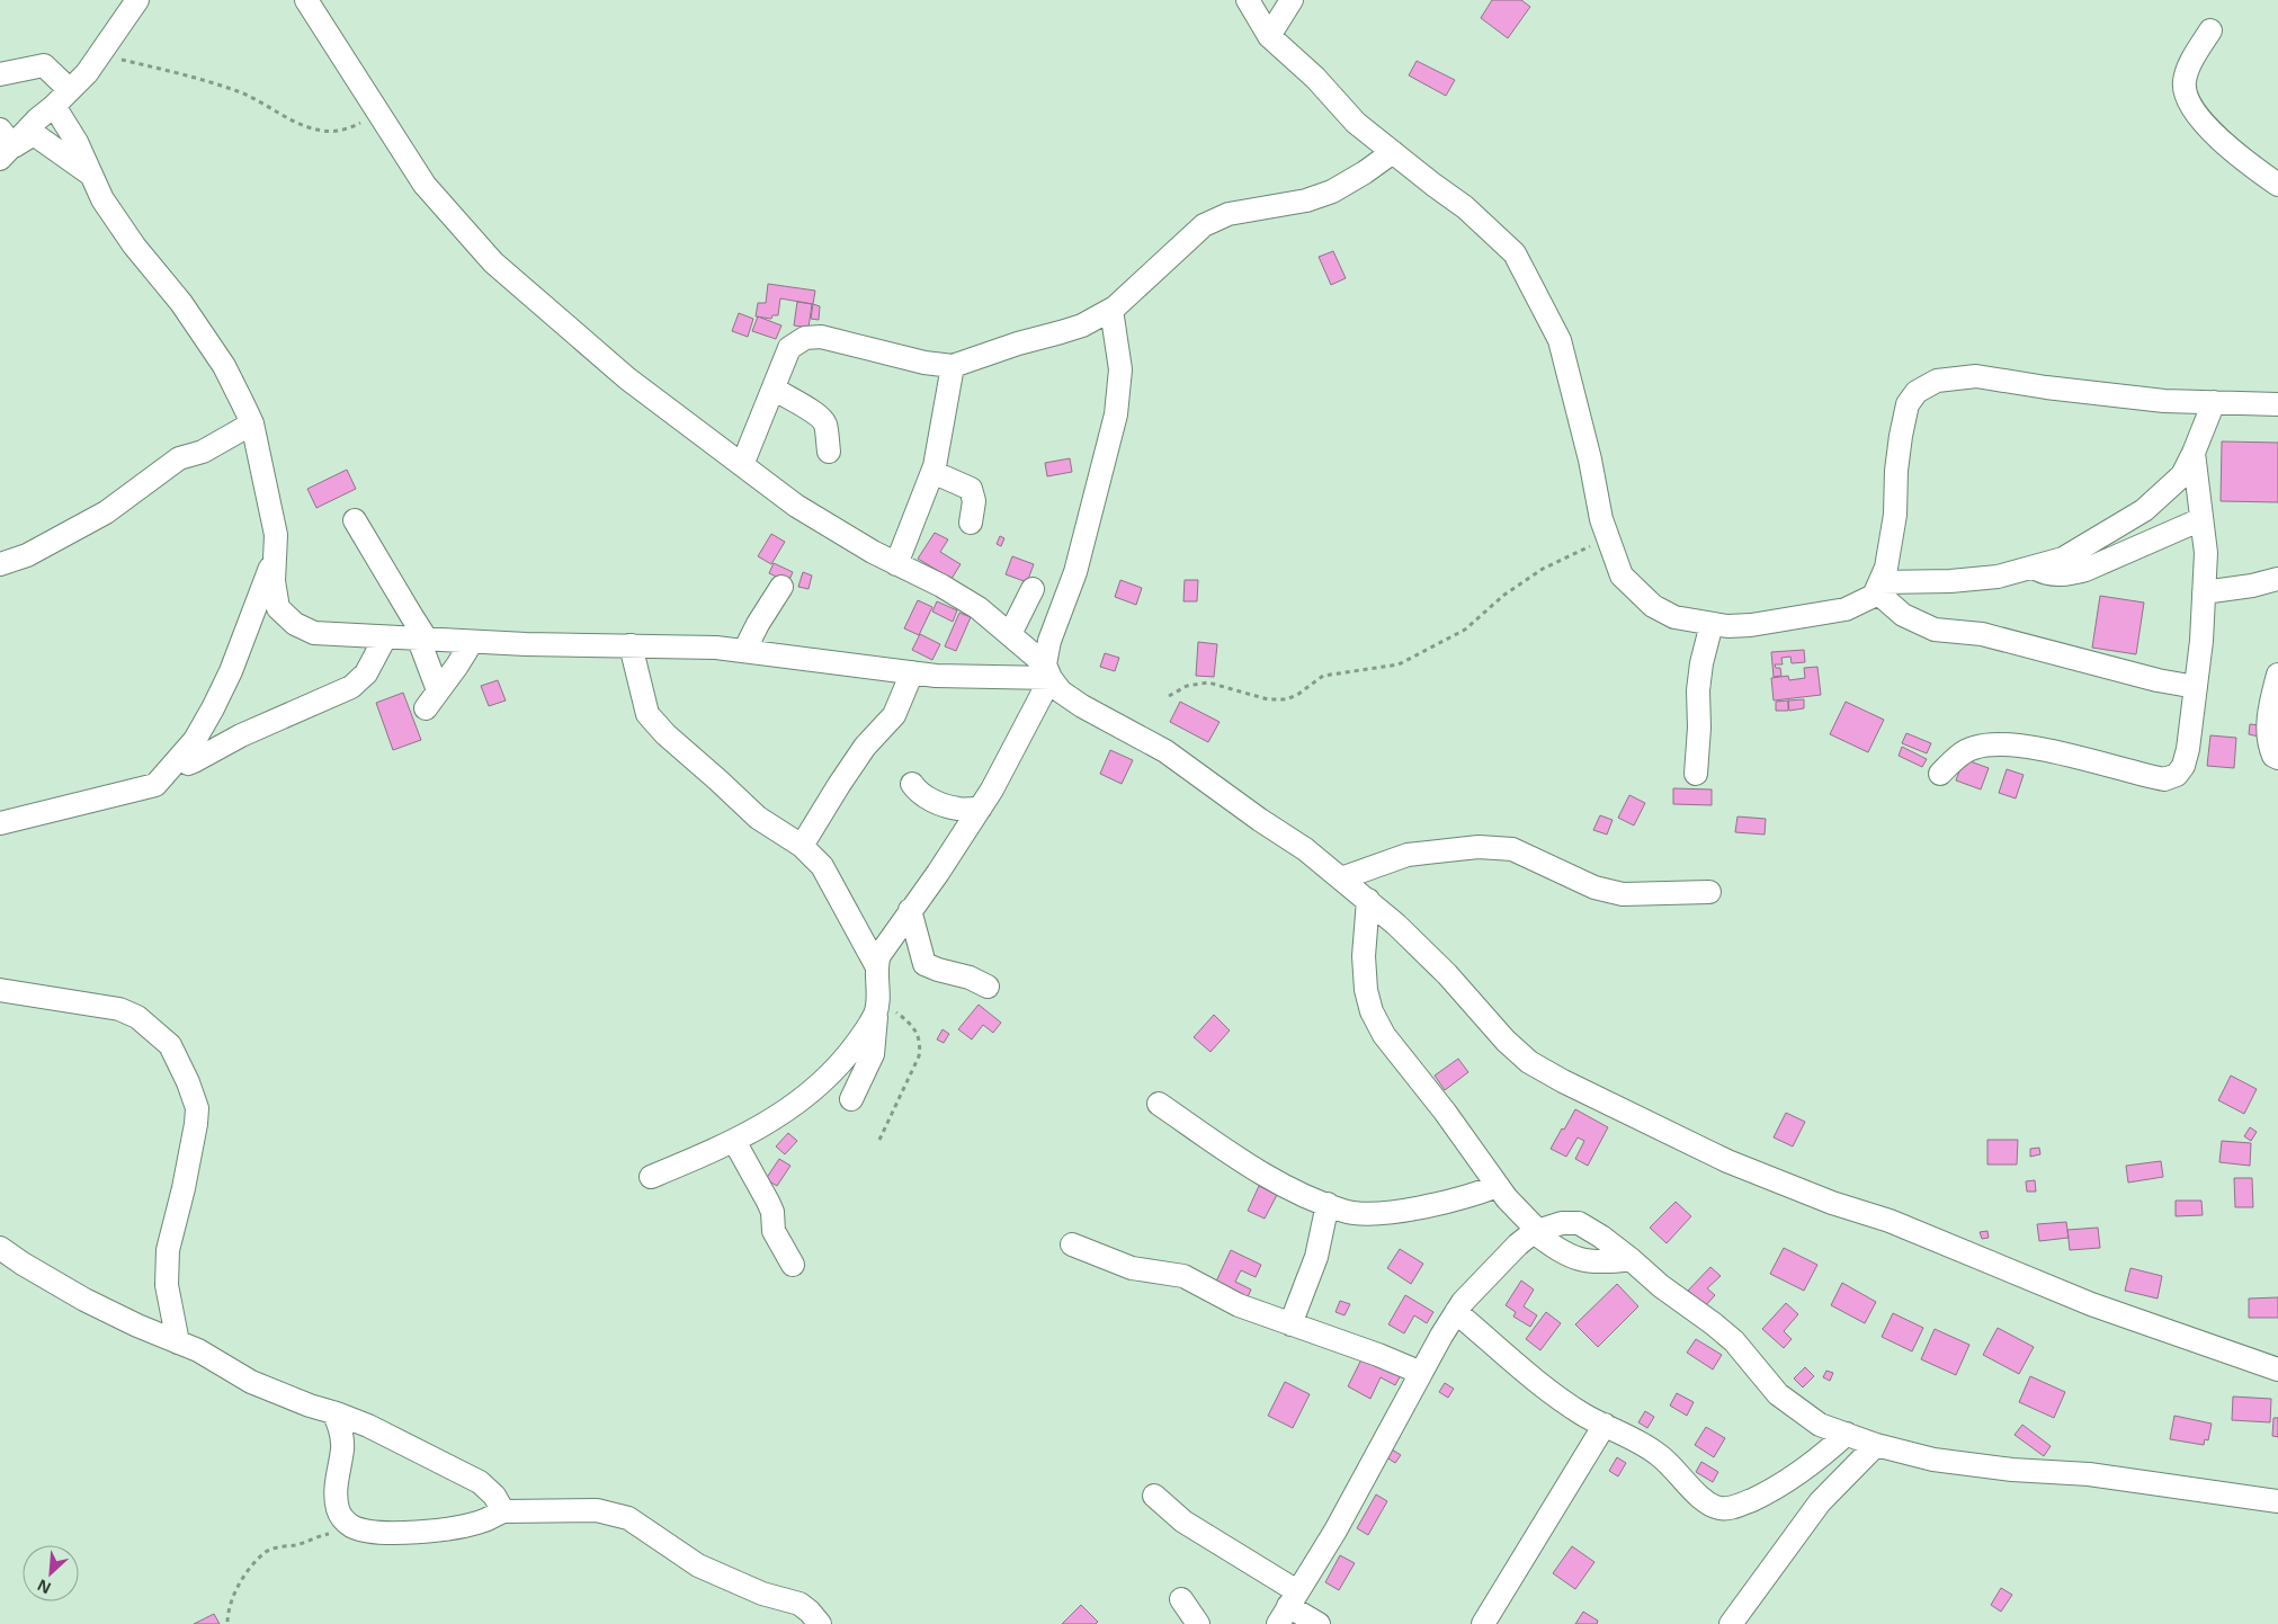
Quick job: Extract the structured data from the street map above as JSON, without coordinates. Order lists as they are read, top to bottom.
{
  "north": "bottom left"
}
